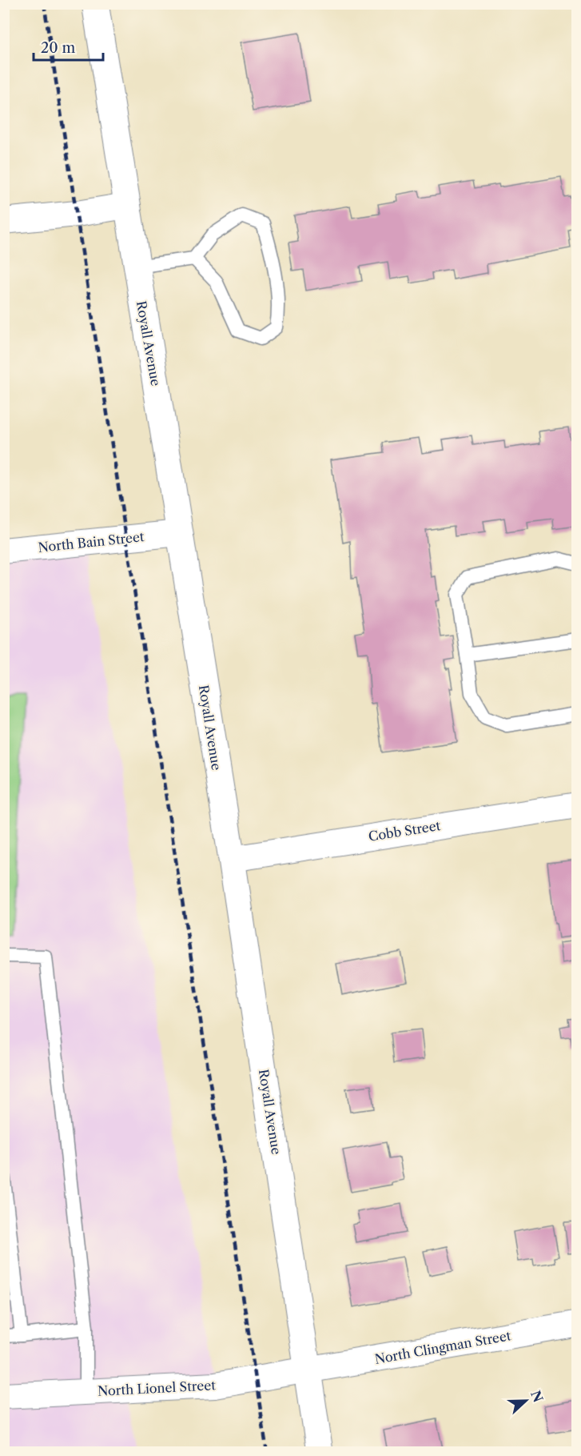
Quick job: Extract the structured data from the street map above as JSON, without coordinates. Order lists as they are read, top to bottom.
{
  "streets": {
    "street": [
      "Royall Avenue",
      "North Bain Street",
      "Cobb Street",
      "North Clingman Street",
      "North Lionel Street"
    ]
  },
  "crossings": [
    ["Royall Avenue", "North Bain Street"],
    ["Royall Avenue", "Cobb Street"],
    ["Royall Avenue", "North Clingman Street"],
    ["Royall Avenue", "North Lionel Street"],
    ["North Clingman Street", "North Lionel Street"]
  ],
  "scale_bar": "20 m",
  "north": "right"
}
